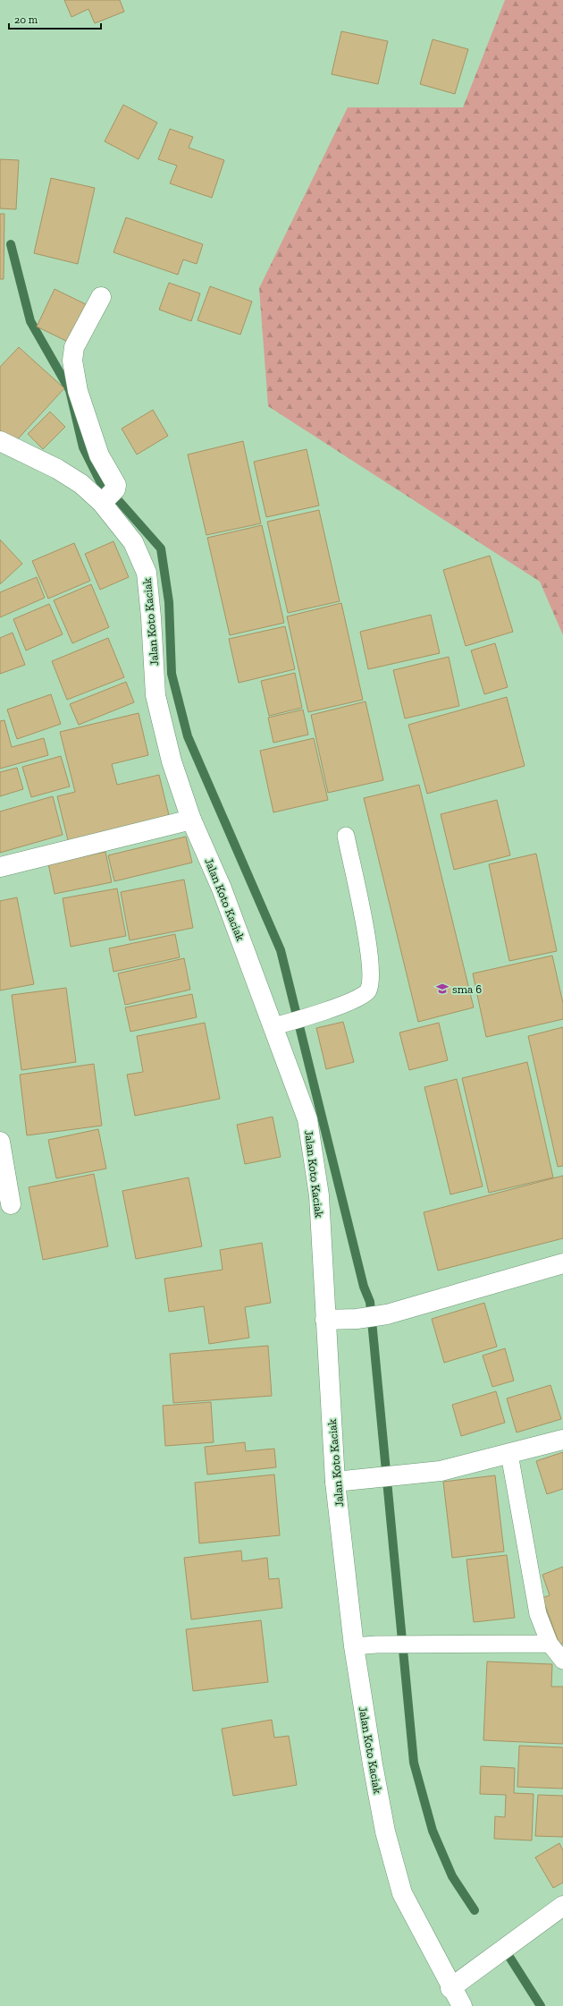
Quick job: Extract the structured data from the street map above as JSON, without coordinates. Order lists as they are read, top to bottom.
{
  "streets": {
    "street": ["Jalan Koto Kaciak"]
  },
  "places": {
    "school or university": ["sma 6"]
  },
  "scale_bar": "20 m"
}
